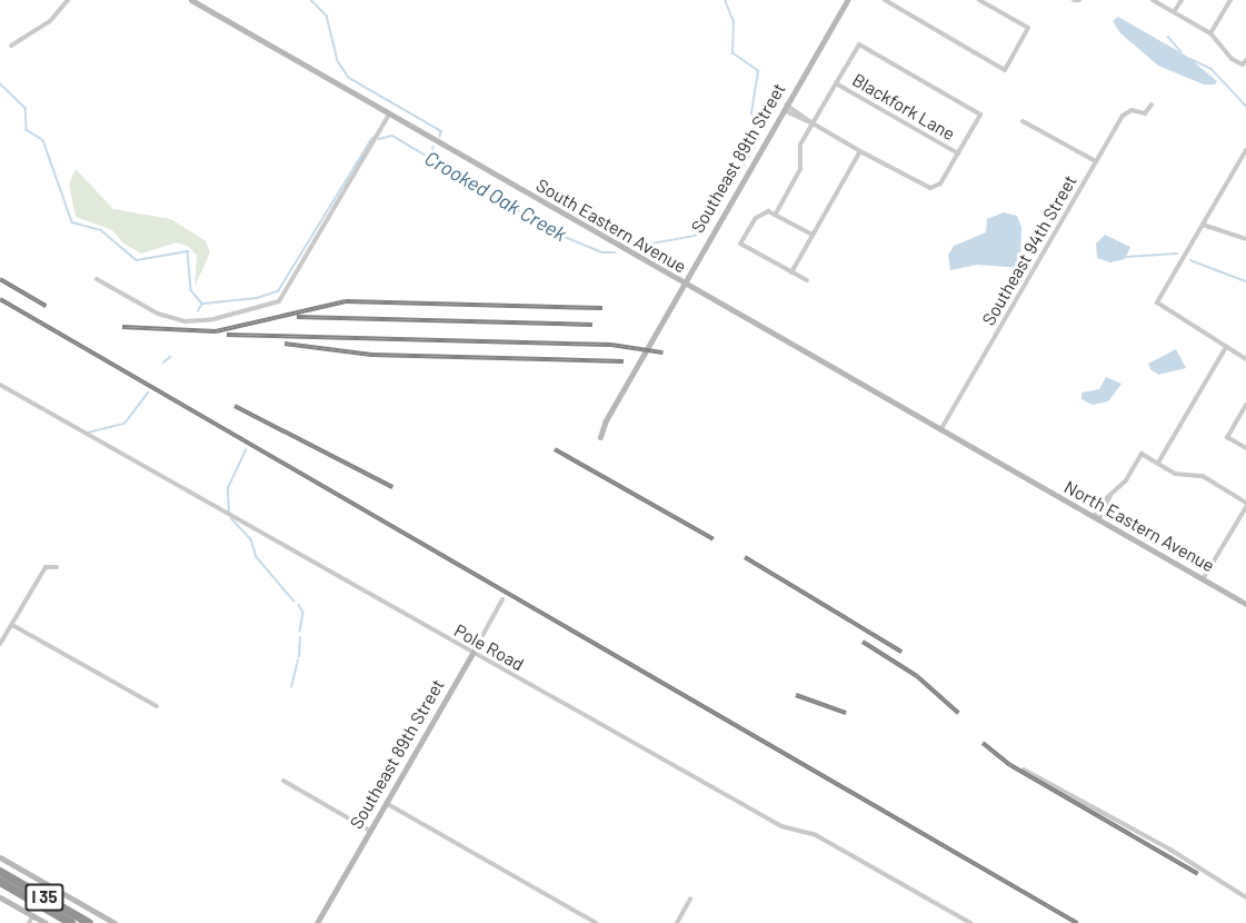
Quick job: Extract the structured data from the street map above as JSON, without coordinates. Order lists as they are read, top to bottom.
{
  "streets": {
    "highway": ["I 35"],
    "main road": ["Southeast 89th Street", "South Eastern Avenue", "North Eastern Avenue"],
    "street": ["Blackfork Lane", "Southeast 94th Street", "Pole Road"]
  },
  "crossings": [
    ["Southeast 89th Street", "South Eastern Avenue"],
    ["Southeast 89th Street", "Pole Road"],
    ["South Eastern Avenue", "Southeast 94th Street"],
    ["South Eastern Avenue", "North Eastern Avenue"]
  ],
  "water": ["Crooked Oak Creek"]
}
